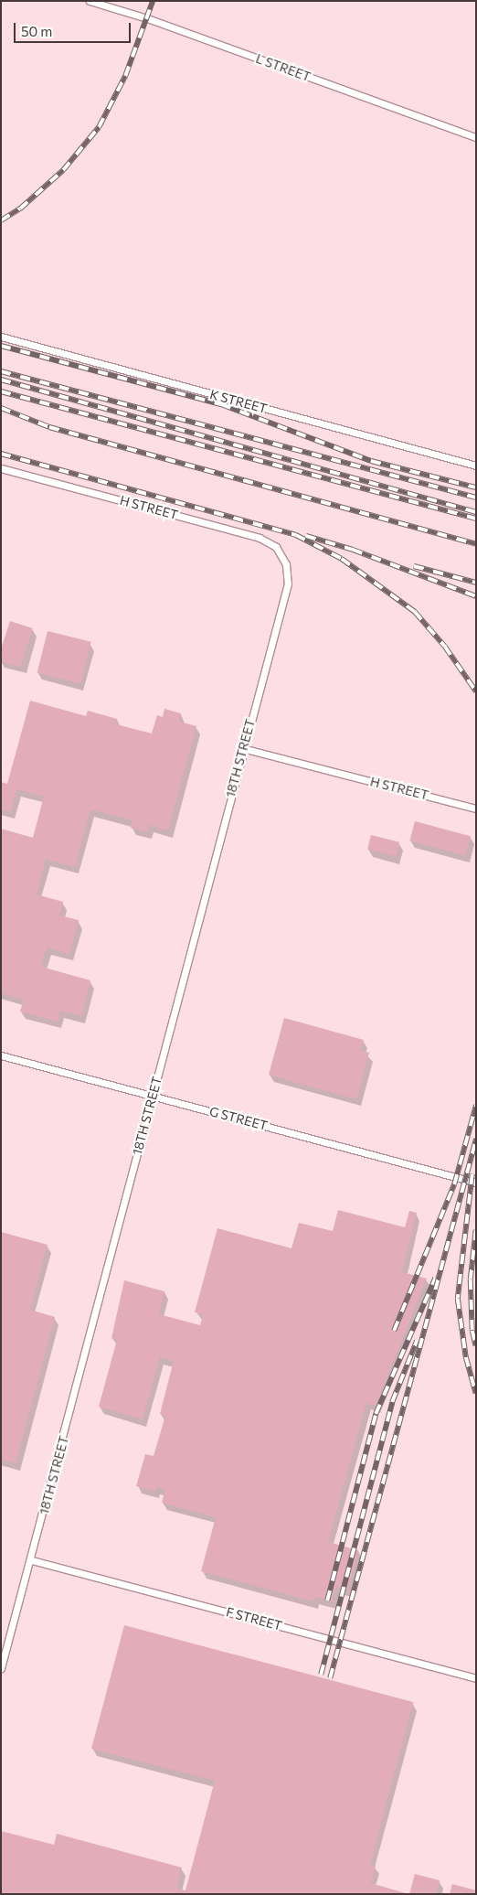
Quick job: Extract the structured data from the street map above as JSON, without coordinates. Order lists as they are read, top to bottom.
{
  "streets": {
    "lane": [
      "L STREET",
      "K STREET",
      "H STREET",
      "18TH STREET",
      "G STREET",
      "F STREET"
    ]
  },
  "crossings": [
    ["H STREET", "18TH STREET"],
    ["18TH STREET", "G STREET"],
    ["18TH STREET", "F STREET"]
  ],
  "scale_bar": "50 m"
}
